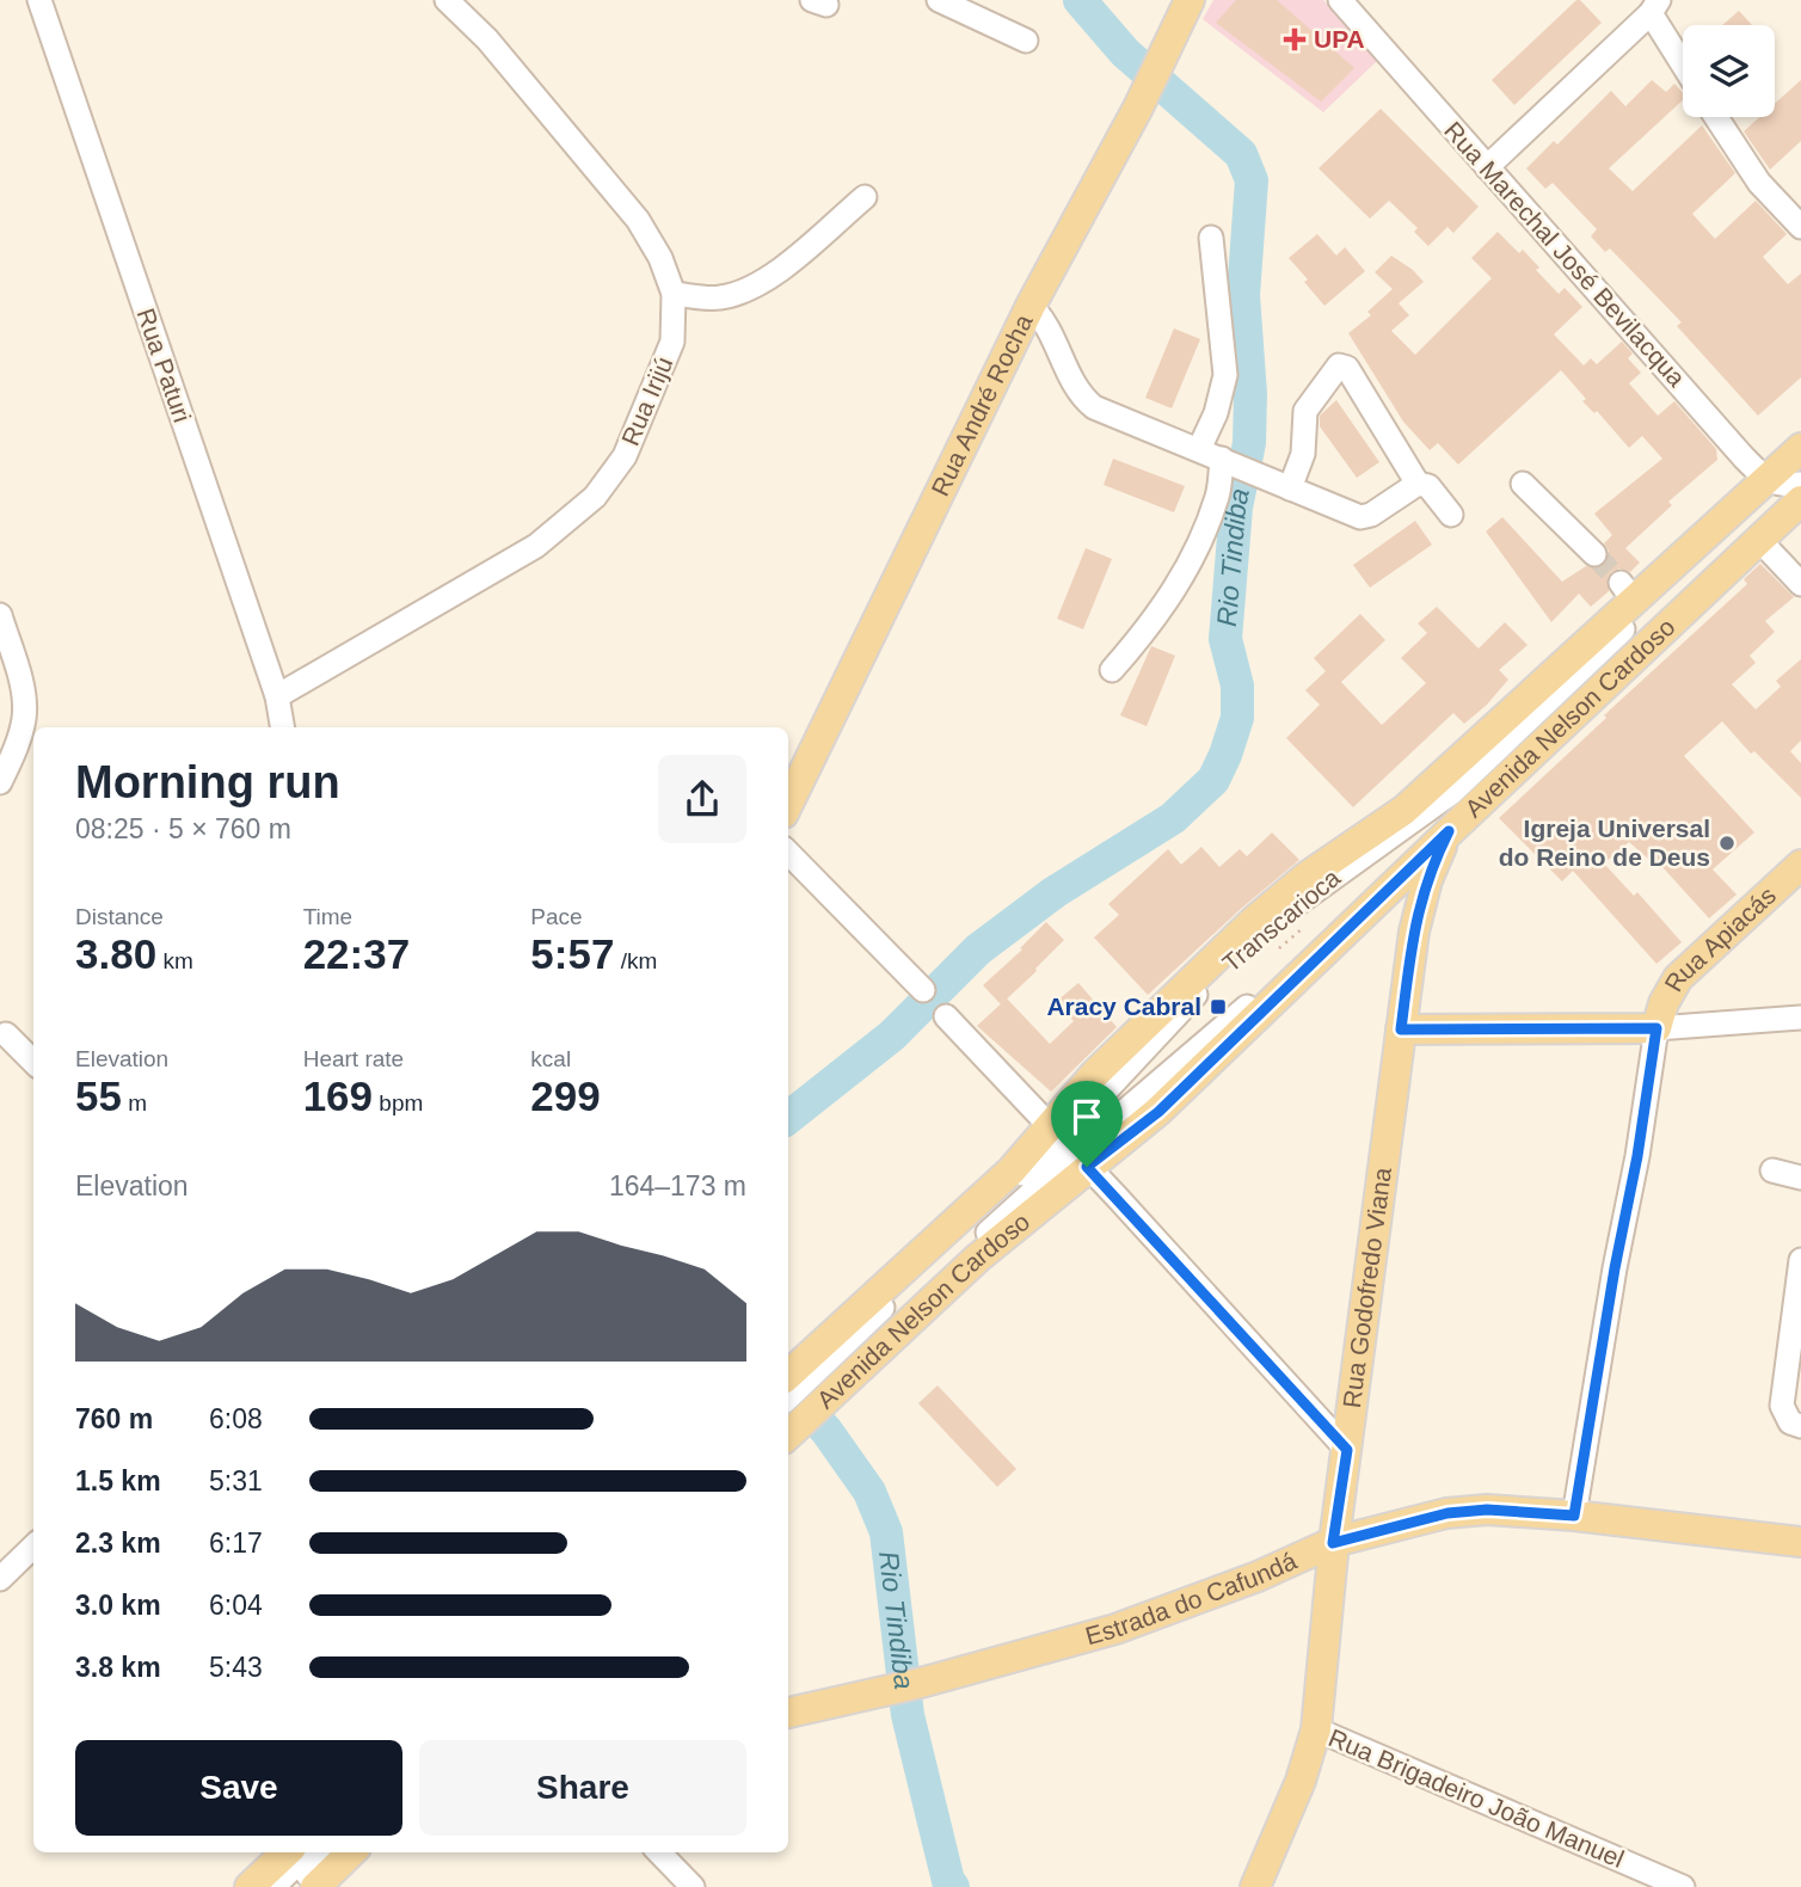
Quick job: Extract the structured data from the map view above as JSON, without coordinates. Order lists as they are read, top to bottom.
{
  "streets": {
    "main road": [
      "Rua André Rocha",
      "Avenida Nelson Cardoso",
      "Rua Apiacás",
      "Rua Godofredo Viana",
      "Estrada do Cafundá"
    ],
    "street": [
      "Rua Marechal José Bevilacqua",
      "Rua Paturi",
      "Rua Irijú",
      "Transcarioca",
      "Rua Brigadeiro João Manuel"
    ]
  },
  "crossings": [
    ["Rua Marechal José Bevilacqua", "Avenida Nelson Cardoso"],
    ["Rua Marechal José Bevilacqua", "Transcarioca"],
    ["Rua Paturi", "Rua Irijú"],
    ["Avenida Nelson Cardoso", "Transcarioca"],
    ["Avenida Nelson Cardoso", "Rua Godofredo Viana"],
    ["Rua Godofredo Viana", "Estrada do Cafundá"],
    ["Rua Godofredo Viana", "Rua Brigadeiro João Manuel"]
  ],
  "water": ["Rio Tindiba"],
  "places": {
    "health": ["UPA"],
    "other": ["Igreja Universal do Reino de Deus"],
    "transit": ["Aracy Cabral"]
  },
  "page": {
    "heading": ["Morning run", "08:25 · 5 × 760 m"],
    "stats": [
      ["Distance", "3.80 km"],
      ["Time", "22:37"],
      ["Pace", "5:57 /km"],
      ["Elevation", "55 m"],
      ["Heart rate", "169 bpm"],
      ["kcal", "299"]
    ],
    "chart": ["Elevation", "164–173 m"],
    "list": [
      {
        "name": "760 m",
        "note": "6:08"
      },
      {
        "name": "1.5 km",
        "note": "5:31"
      },
      {
        "name": "2.3 km",
        "note": "6:17"
      },
      {
        "name": "3.0 km",
        "note": "6:04"
      },
      {
        "name": "3.8 km",
        "note": "5:43"
      }
    ],
    "buttons": ["Save", "Share"]
  }
}
